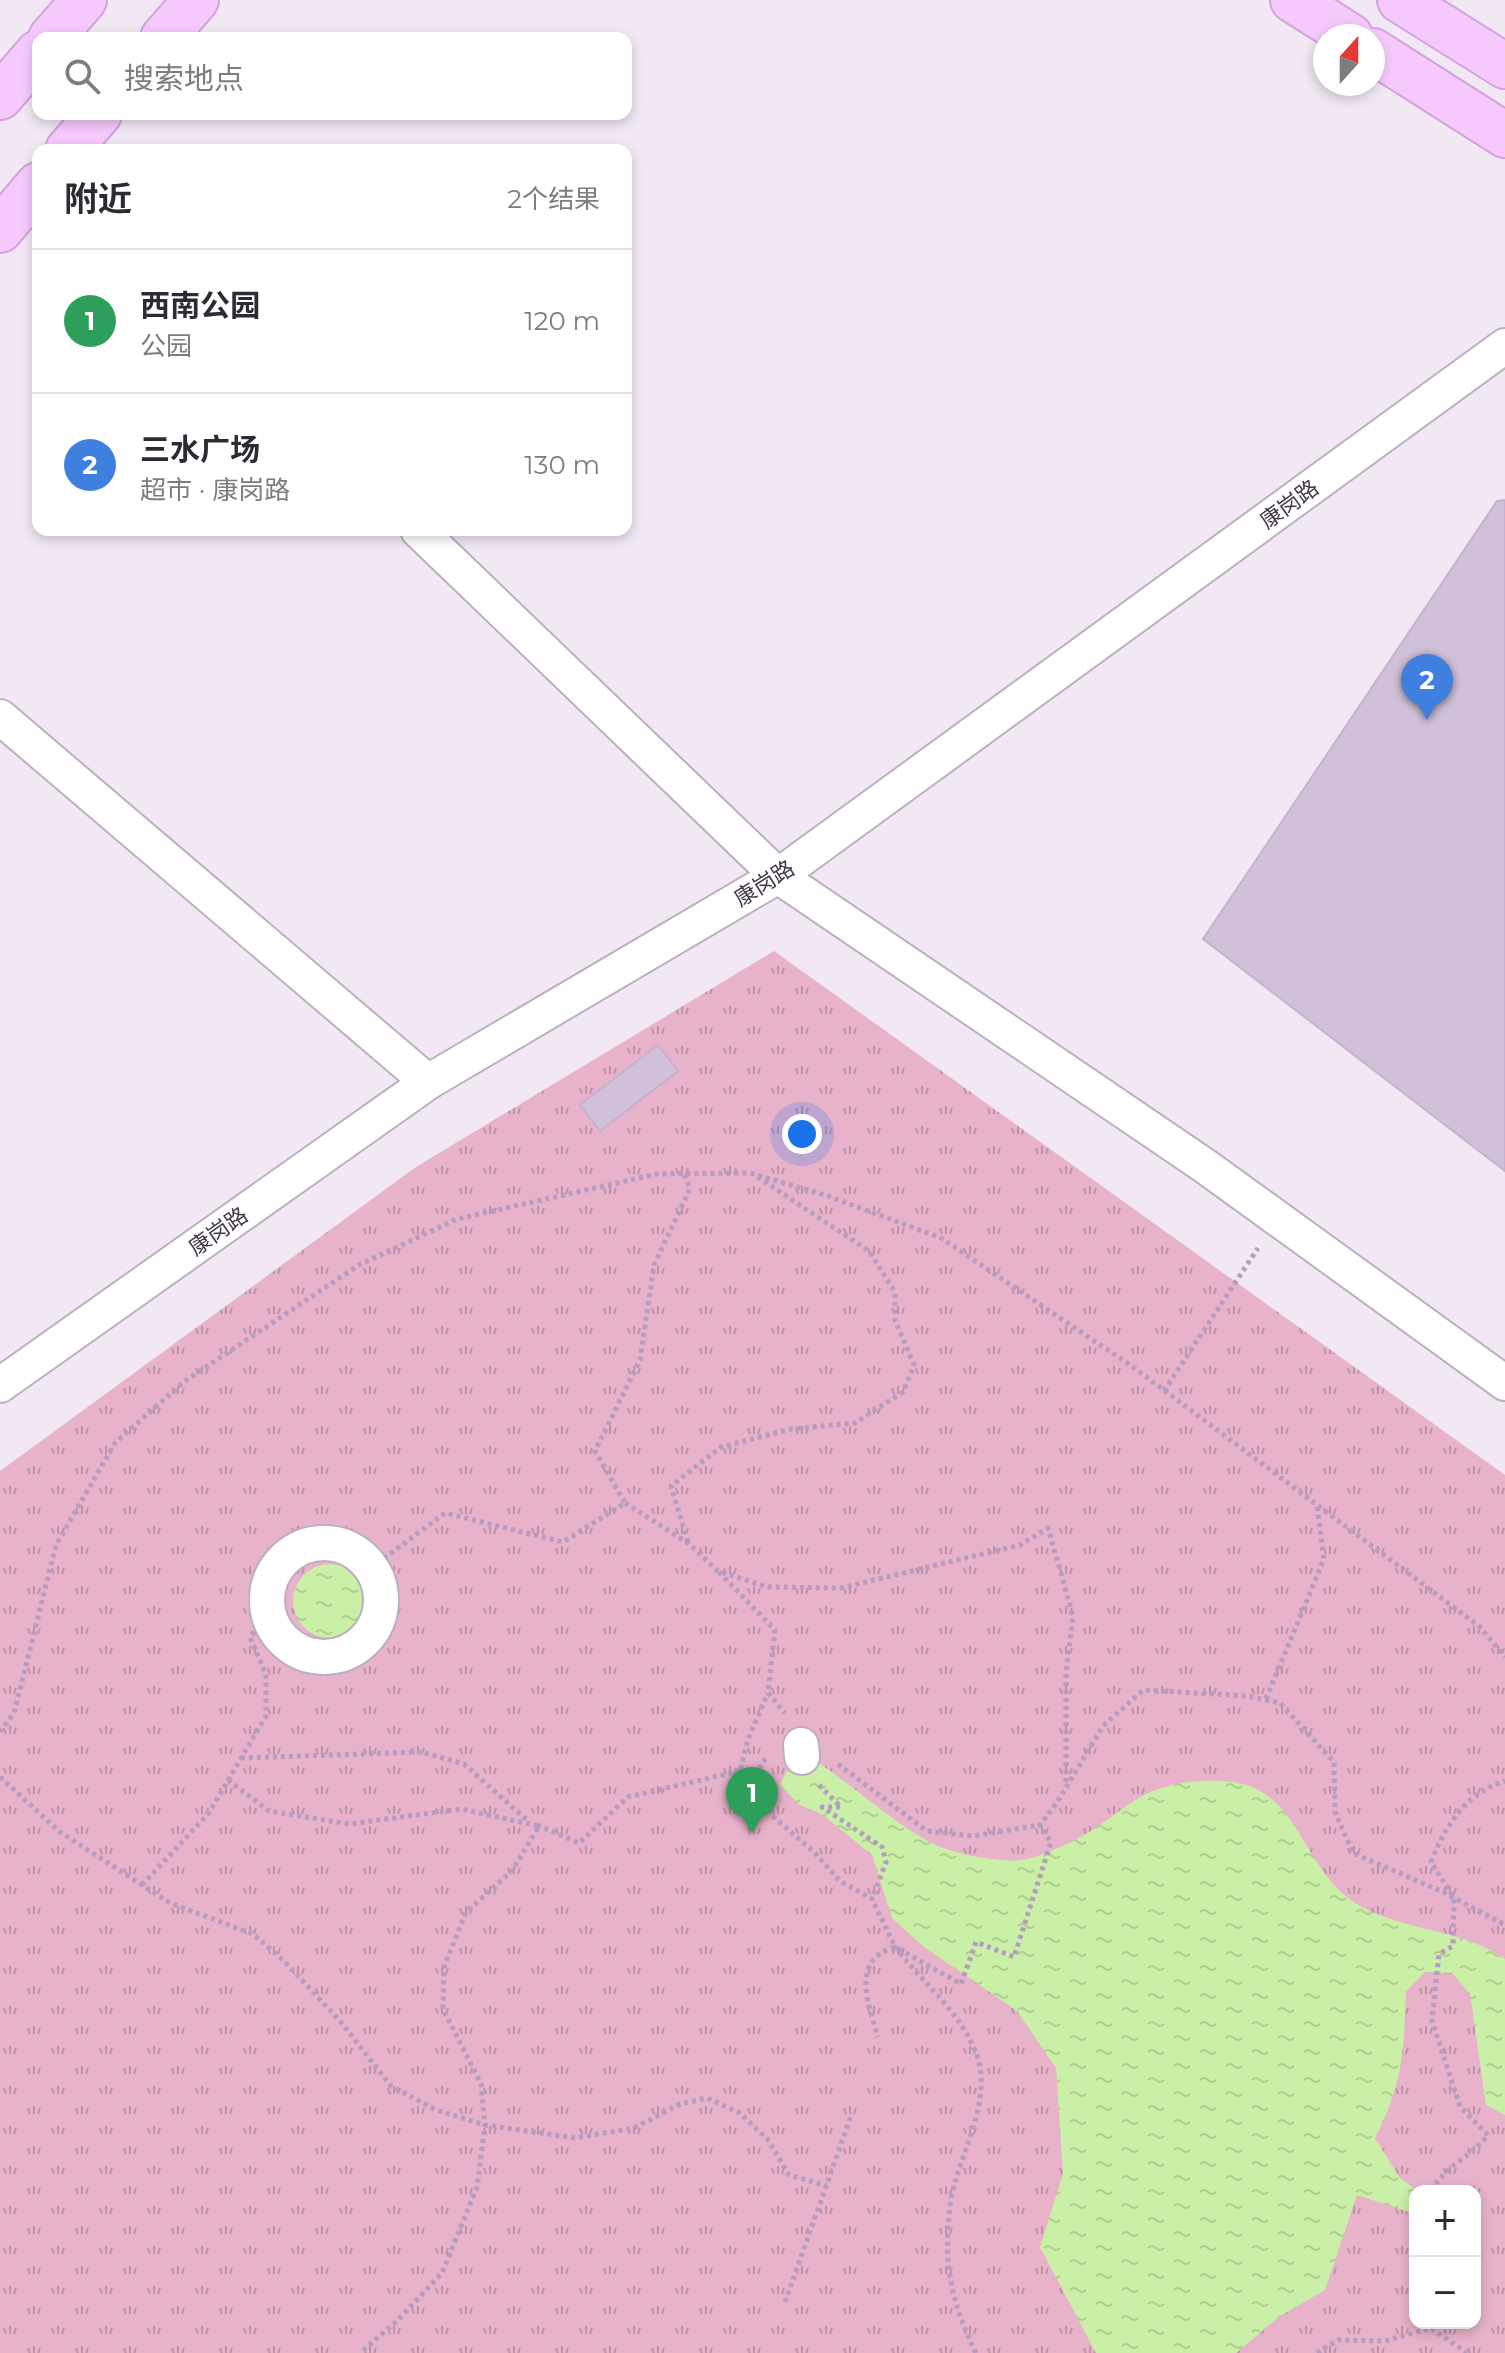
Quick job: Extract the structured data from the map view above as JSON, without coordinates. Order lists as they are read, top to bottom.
{
  "streets": {
    "street": ["康岗路"]
  },
  "north": "top",
  "page": {
    "search": "搜索地点",
    "heading": ["附近", "2个结果"],
    "list": [
      {
        "mark": "1",
        "name": "西南公园",
        "note": "公园",
        "value": "120 m"
      },
      {
        "mark": "2",
        "name": "三水广场",
        "note": "超市 · 康岗路",
        "value": "130 m"
      }
    ],
    "pins": ["2", "1"],
    "map_buttons": ["+", "−"]
  }
}
